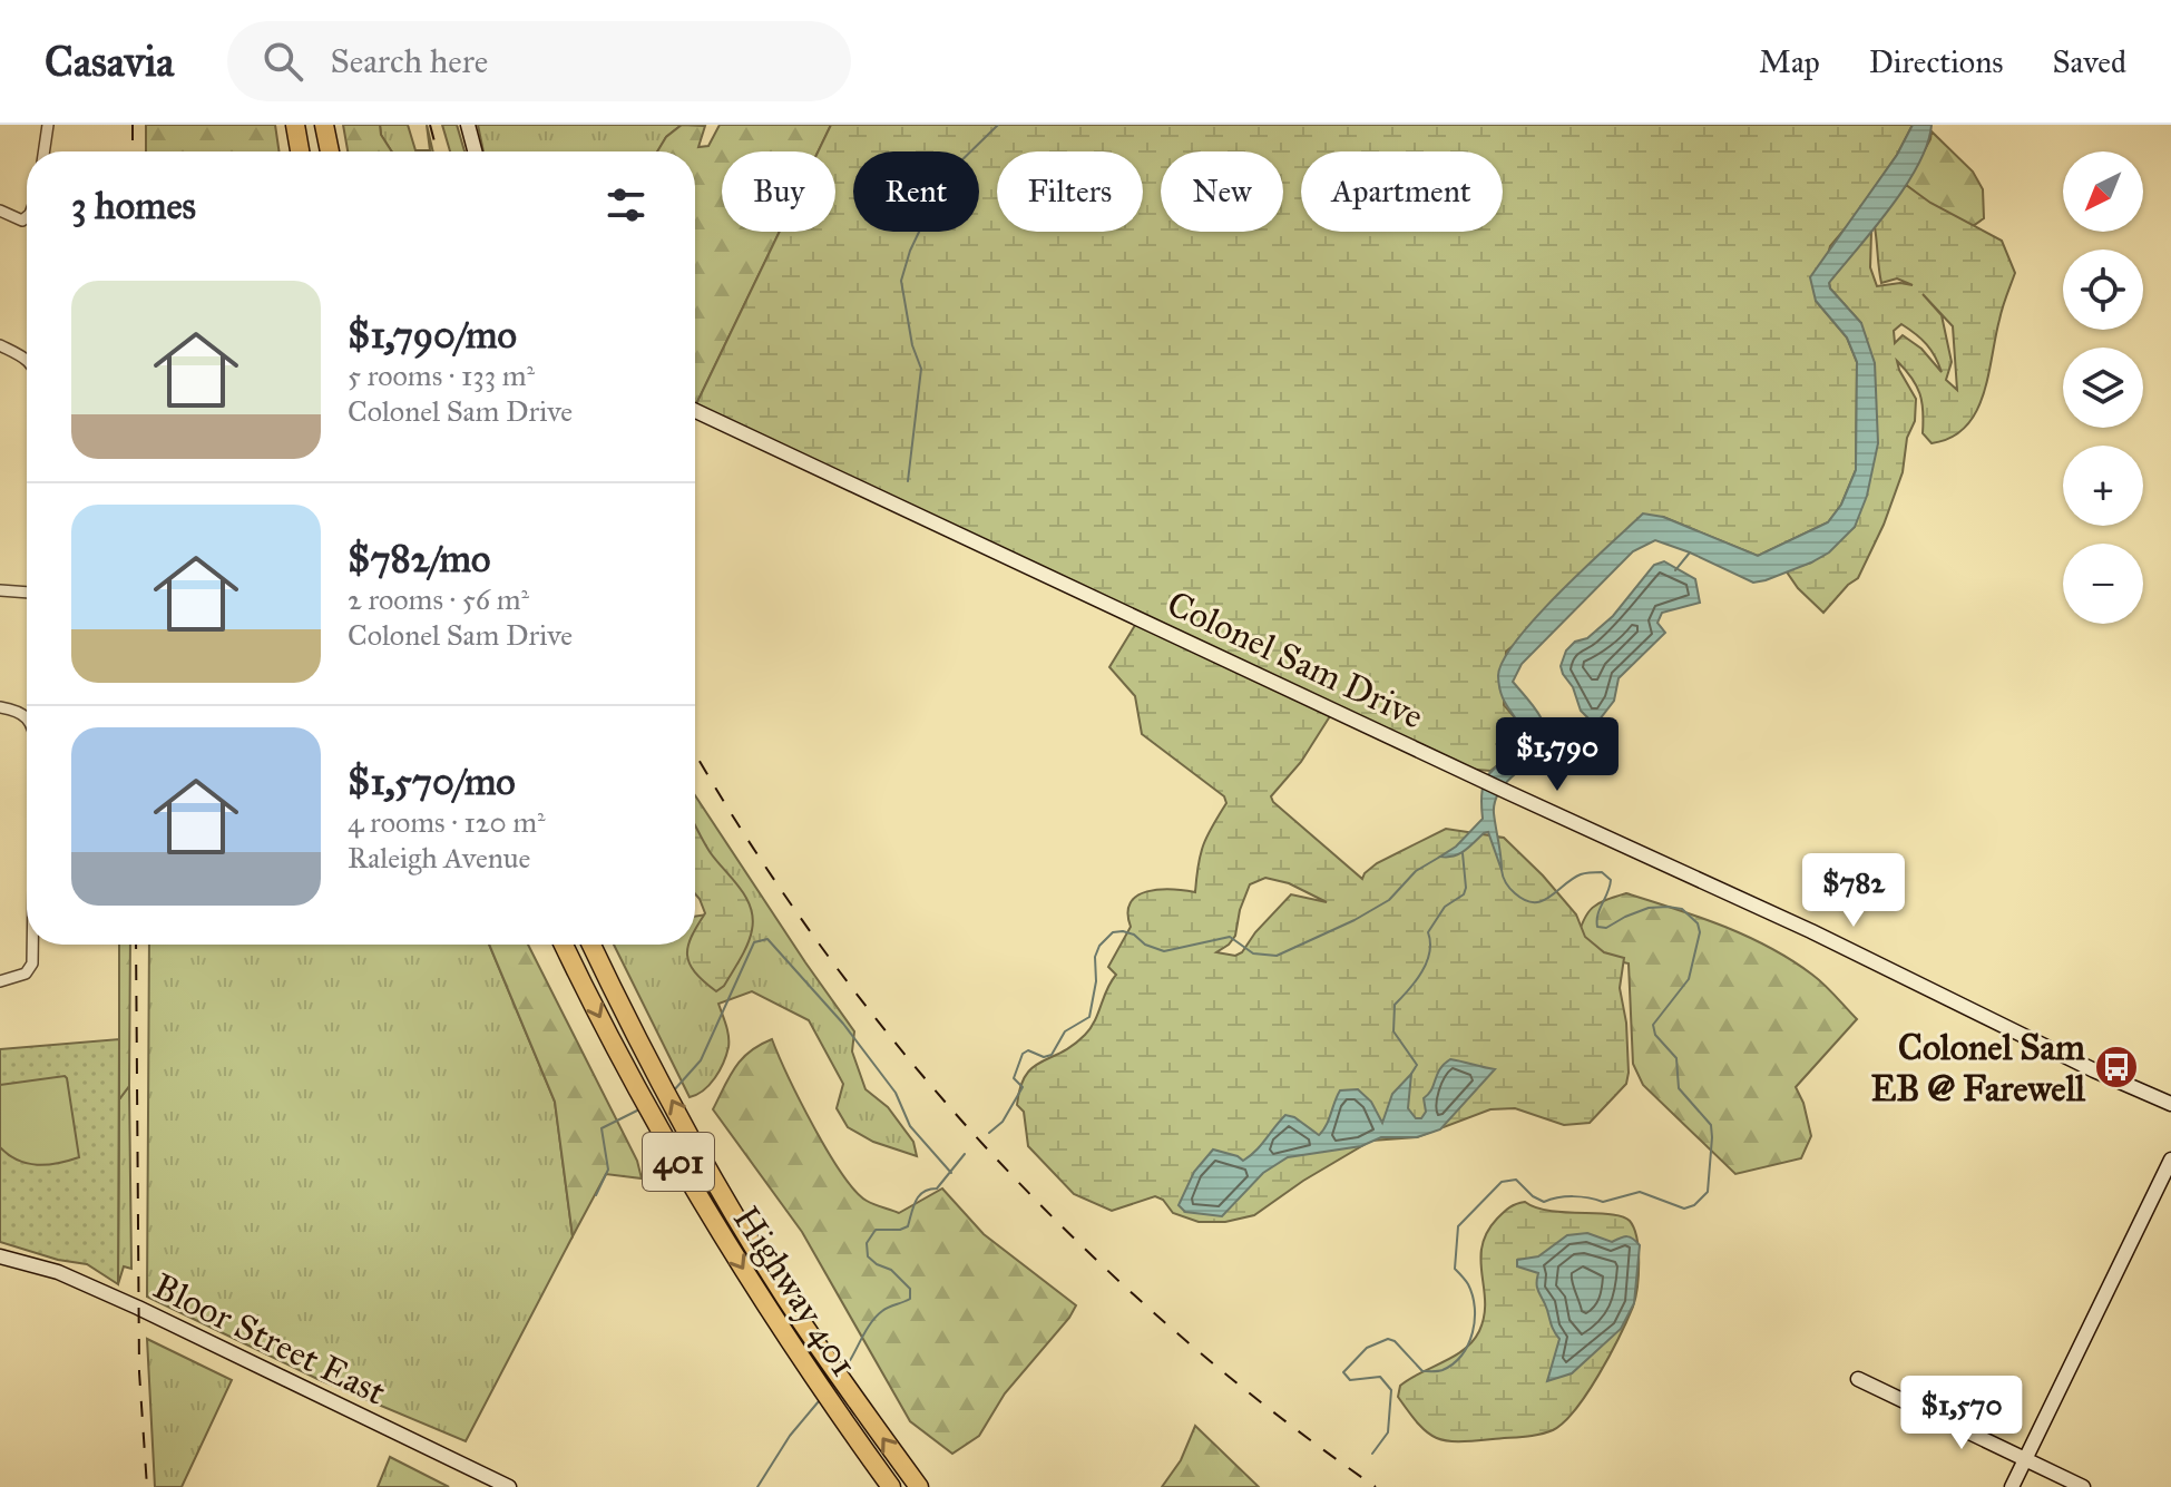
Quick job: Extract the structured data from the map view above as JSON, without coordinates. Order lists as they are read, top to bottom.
{
  "streets": {
    "highway": ["401", "Highway 401"],
    "street": ["Colonel Sam Drive", "Bloor Street East"]
  },
  "places": {
    "bus stop": ["Colonel Sam EB @ Farewell"]
  },
  "north": "bottom left",
  "page": {
    "header": "Casavia",
    "search": "Search here",
    "nav": ["Map", "Directions", "Saved"],
    "map_buttons": ["+", "−"],
    "chip": [
      "Buy",
      "Rent",
      "Filters",
      "New",
      "Apartment"
    ],
    "heading": "3 homes",
    "list": [
      {
        "name": "$1,790/mo",
        "note": "5 rooms · 133 m² · Colonel Sam Drive"
      },
      {
        "name": "$782/mo",
        "note": "2 rooms · 56 m² · Colonel Sam Drive"
      },
      {
        "name": "$1,570/mo",
        "note": "4 rooms · 120 m² · Raleigh Avenue"
      }
    ],
    "price": ["$1,790", "$782", "$1,570"]
  }
}
